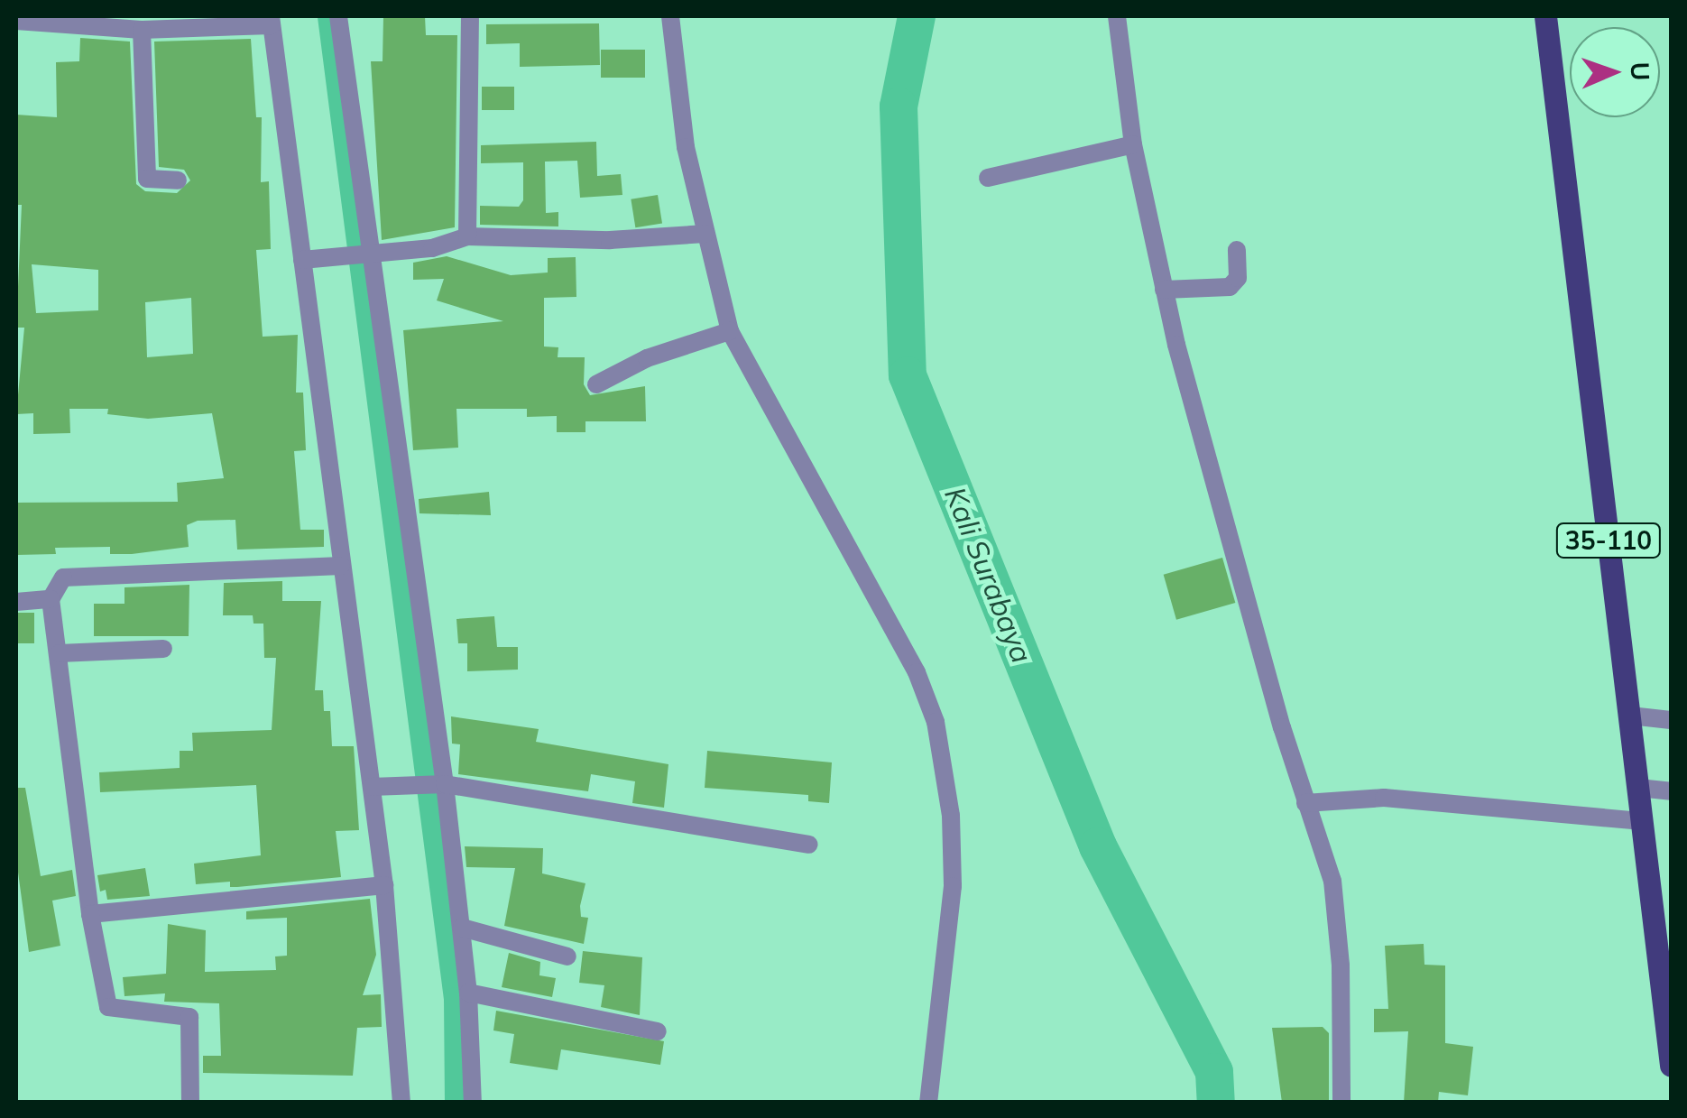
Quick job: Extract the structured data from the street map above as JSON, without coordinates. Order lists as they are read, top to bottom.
{
  "streets": {
    "main road": ["35-110"]
  },
  "water": ["Kali Surabaya"],
  "north": "right"
}
